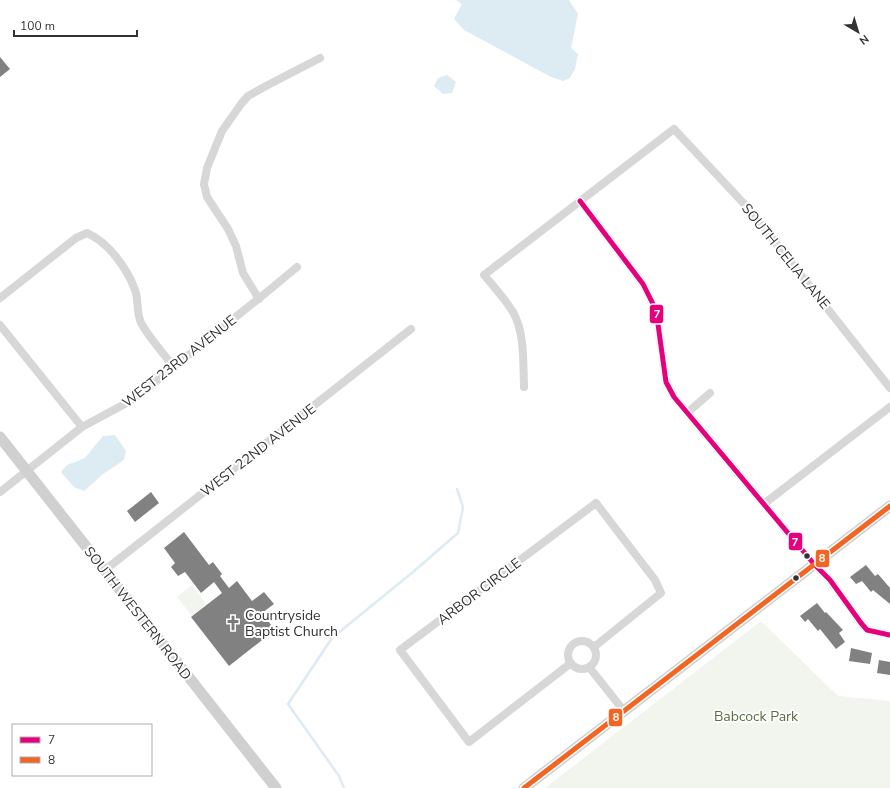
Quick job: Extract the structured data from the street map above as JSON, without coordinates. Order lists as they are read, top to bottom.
{
  "streets": {
    "street": [
      "SOUTH CELIA LANE",
      "WEST 23RD AVENUE",
      "WEST 22ND AVENUE",
      "ARBOR CIRCLE",
      "SOUTH WESTERN ROAD"
    ]
  },
  "crossings": [
    ["WEST 23RD AVENUE", "SOUTH WESTERN ROAD"],
    ["WEST 22ND AVENUE", "SOUTH WESTERN ROAD"]
  ],
  "parks": ["Babcock Park"],
  "places": {
    "church": ["Countryside Baptist Church"]
  },
  "lines": ["transit line 7", "transit line 8"],
  "legend": ["7", "8"],
  "scale_bar": "100 m",
  "north": "bottom right"
}
